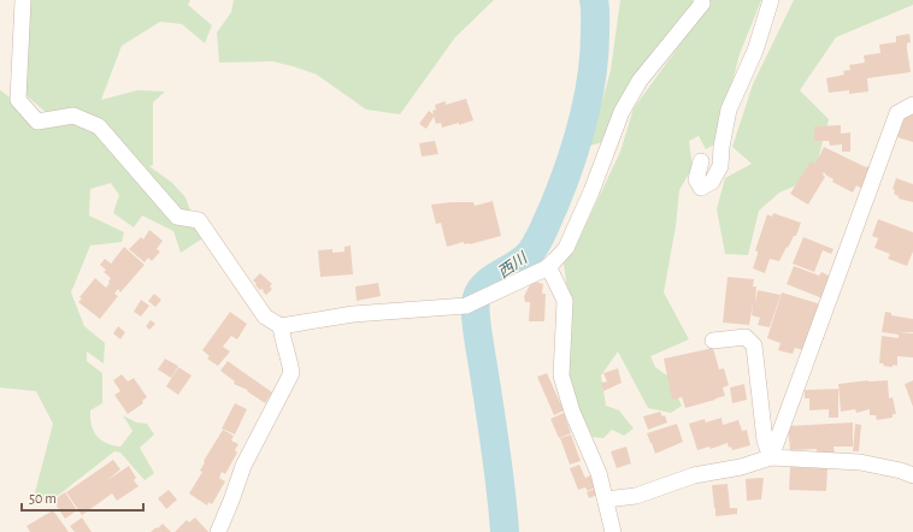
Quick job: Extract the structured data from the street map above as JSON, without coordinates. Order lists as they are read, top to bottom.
{
  "water": ["西川"],
  "scale_bar": "50 m"
}
